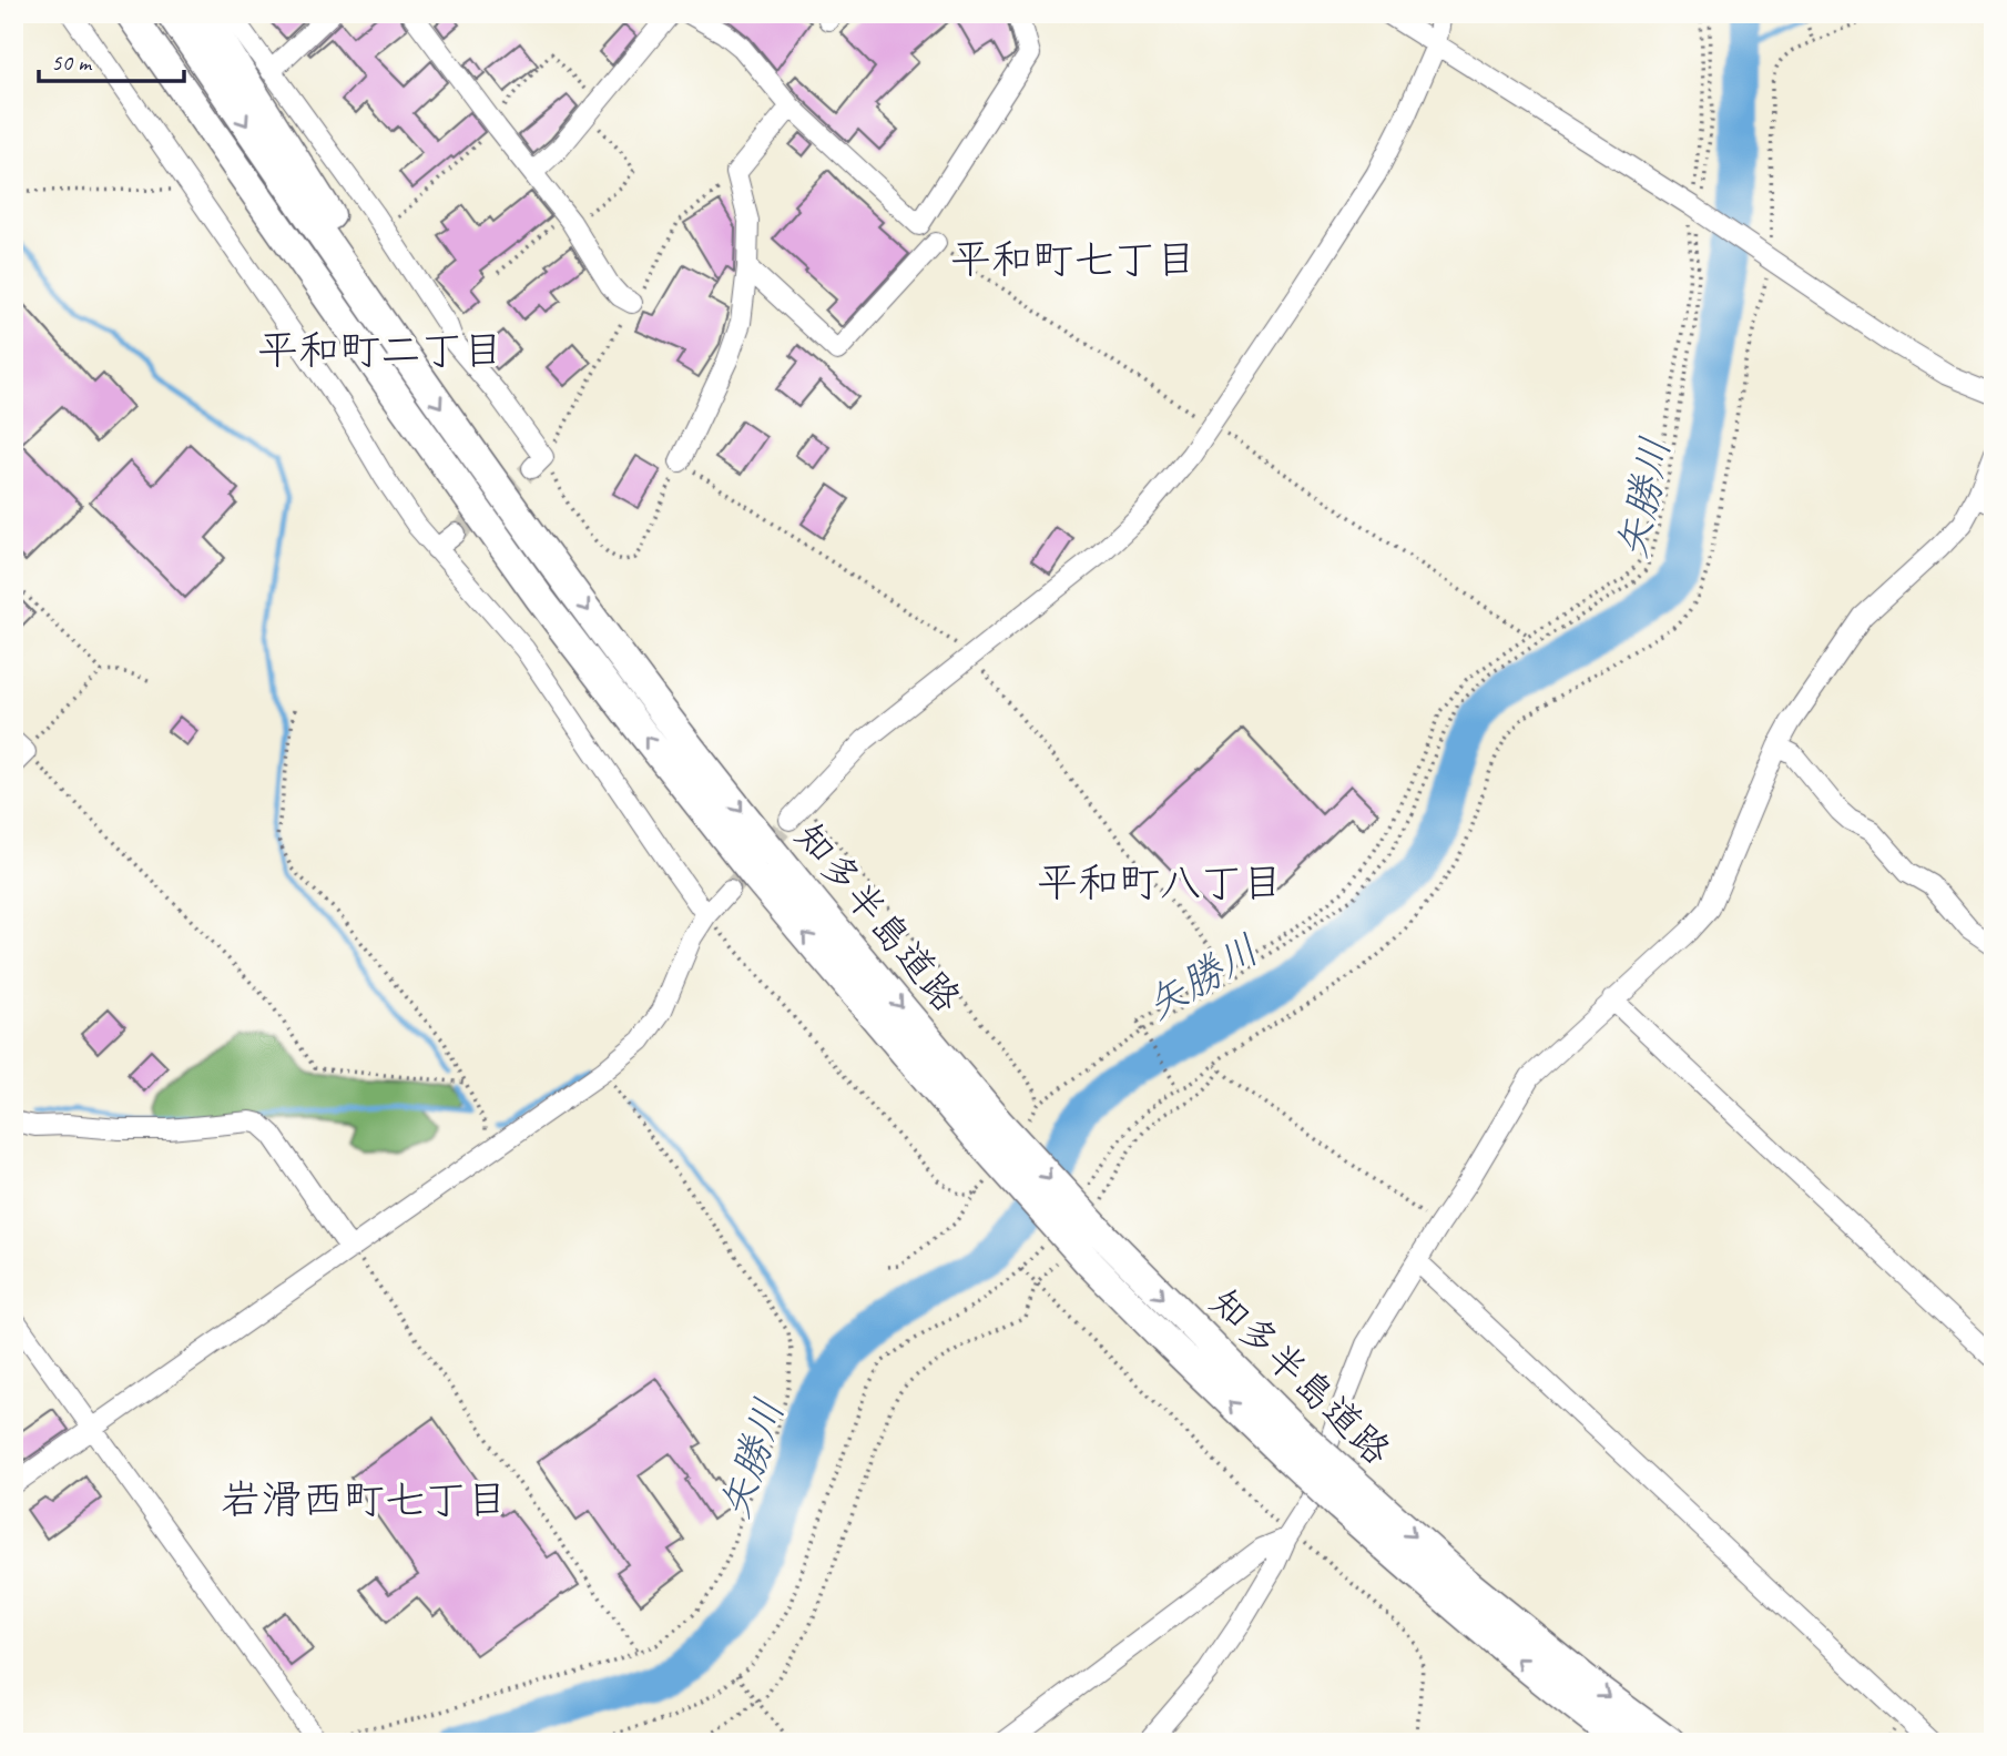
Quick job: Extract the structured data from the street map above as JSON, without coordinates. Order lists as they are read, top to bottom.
{
  "streets": {
    "highway": ["知多半島道路"]
  },
  "districts": [
    "平和町七丁目",
    "平和町二丁目",
    "平和町八丁目",
    "岩滑西町七丁目"
  ],
  "water": ["矢勝川"],
  "scale_bar": "50 m"
}
